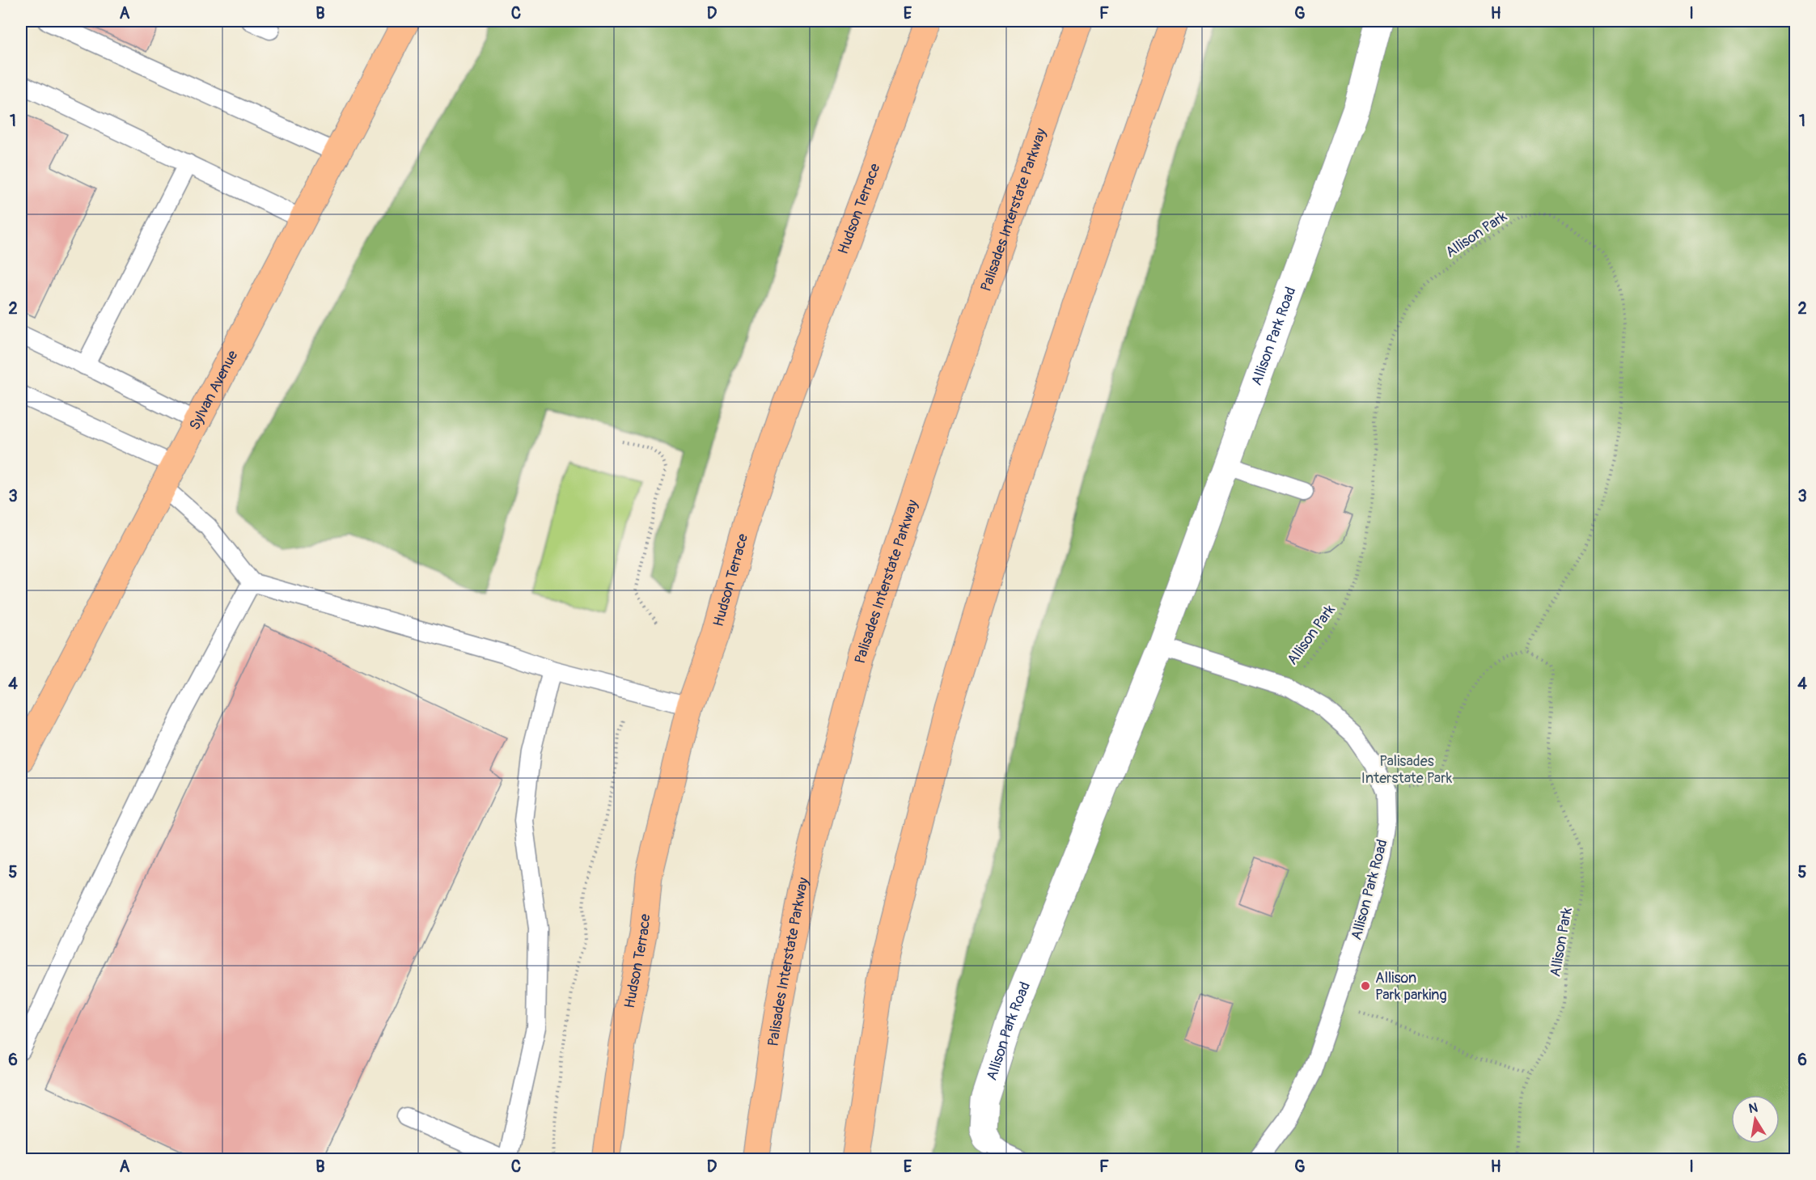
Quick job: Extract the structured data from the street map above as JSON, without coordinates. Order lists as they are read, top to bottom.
{
  "streets": {
    "main road": ["Hudson Terrace", "Palisades Interstate Parkway", "Sylvan Avenue"],
    "street": ["Allison Park Road"],
    "path": ["Allison Park"]
  },
  "crossings": [
    ["Allison Park", "Allison Park Road"]
  ],
  "parks": ["Palisades Interstate Park"],
  "places": ["Allison Park parking"],
  "north": "top",
  "grid": {
    "columns": [
      "A",
      "B",
      "C",
      "D",
      "E",
      "F",
      "G",
      "H",
      "I"
    ],
    "rows": [
      "1",
      "2",
      "3",
      "4",
      "5",
      "6"
    ]
  }
}
